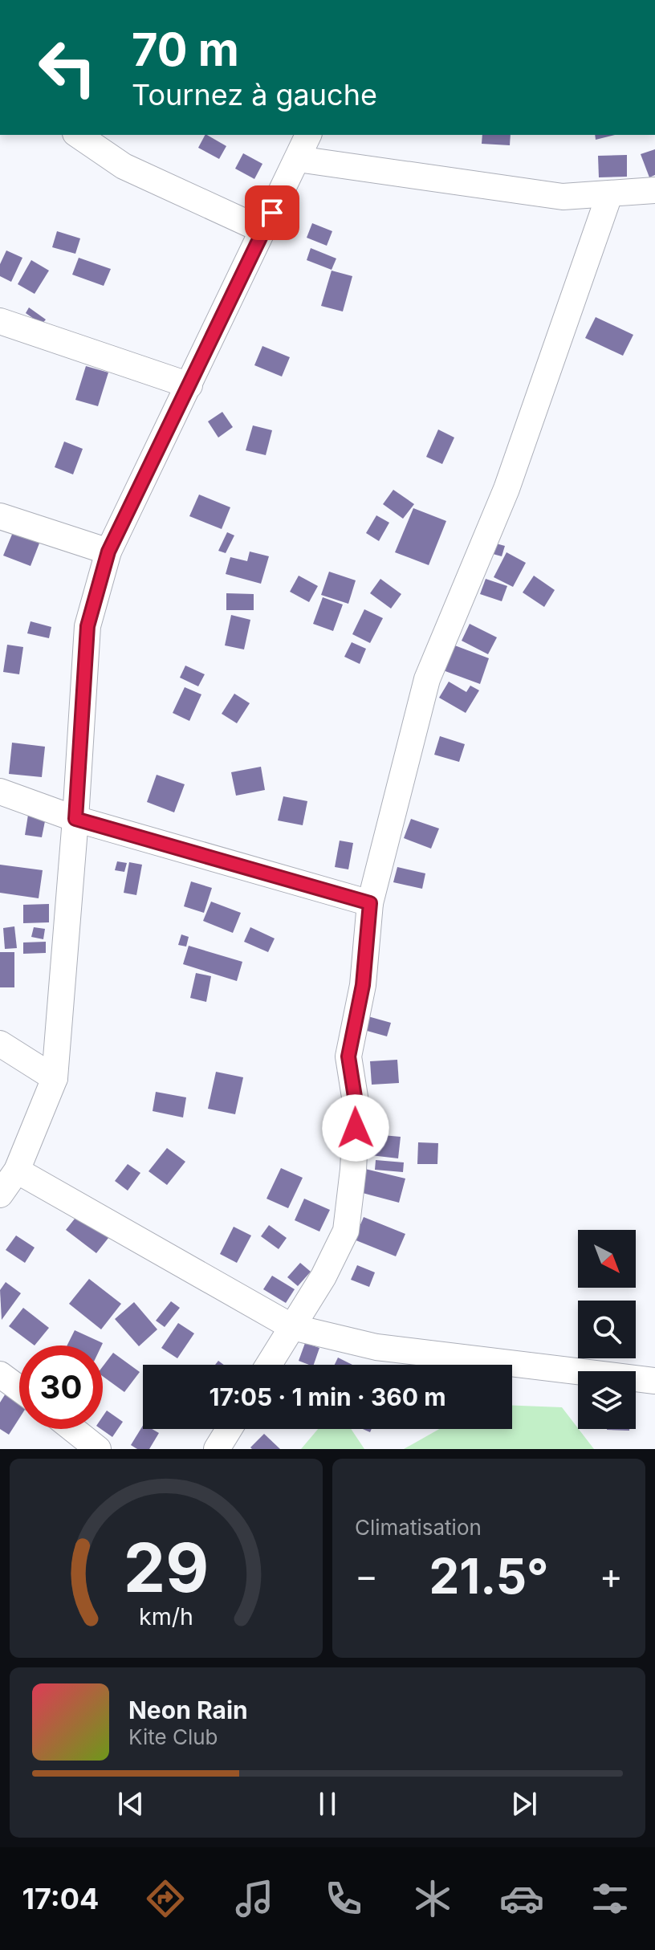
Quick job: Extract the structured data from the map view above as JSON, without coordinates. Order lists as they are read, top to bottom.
{
  "north": "bottom right",
  "page": {
    "turn": ["70 m", "Tournez à gauche"],
    "limit": "30",
    "trip": "17:05 · 1 min · 360 m",
    "tile": "Climatisation",
    "heat": ["−", "21.5°", "+"],
    "song": ["Neon Rain", "Kite Club"],
    "tabs": "17:04",
    "gauge": ["29", "km/h"]
  }
}
